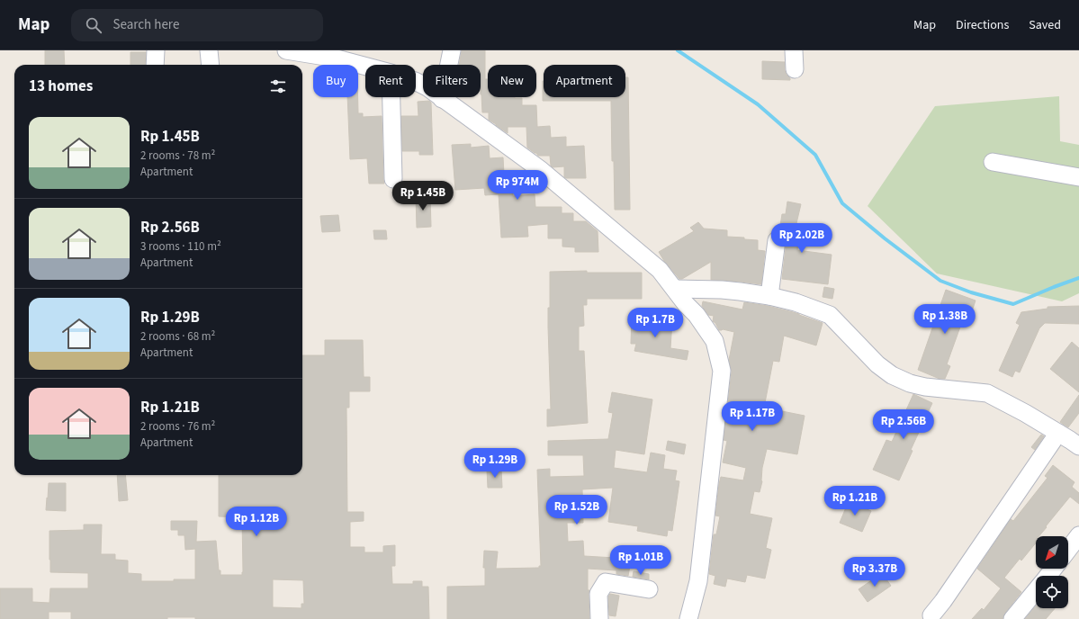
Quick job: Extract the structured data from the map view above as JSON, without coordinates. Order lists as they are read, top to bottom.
{
  "north": "bottom left",
  "page": {
    "header": "Map",
    "search": "Search here",
    "nav": ["Map", "Directions", "Saved"],
    "chip": [
      "Buy",
      "Rent",
      "Filters",
      "New",
      "Apartment"
    ],
    "heading": "13 homes",
    "list": [
      {
        "name": "Rp 1.45B",
        "note": "2 rooms · 78 m² · Apartment"
      },
      {
        "name": "Rp 2.56B",
        "note": "3 rooms · 110 m² · Apartment"
      },
      {
        "name": "Rp 1.29B",
        "note": "2 rooms · 68 m² · Apartment"
      },
      {
        "name": "Rp 1.21B",
        "note": "2 rooms · 76 m² · Apartment"
      }
    ],
    "price": [
      "Rp 974M",
      "Rp 1.45B",
      "Rp 2.02B",
      "Rp 1.38B",
      "Rp 1.7B",
      "Rp 1.17B",
      "Rp 2.56B",
      "Rp 1.29B",
      "Rp 1.21B",
      "Rp 1.52B",
      "Rp 1.12B",
      "Rp 1.01B",
      "Rp 3.37B"
    ]
  }
}
